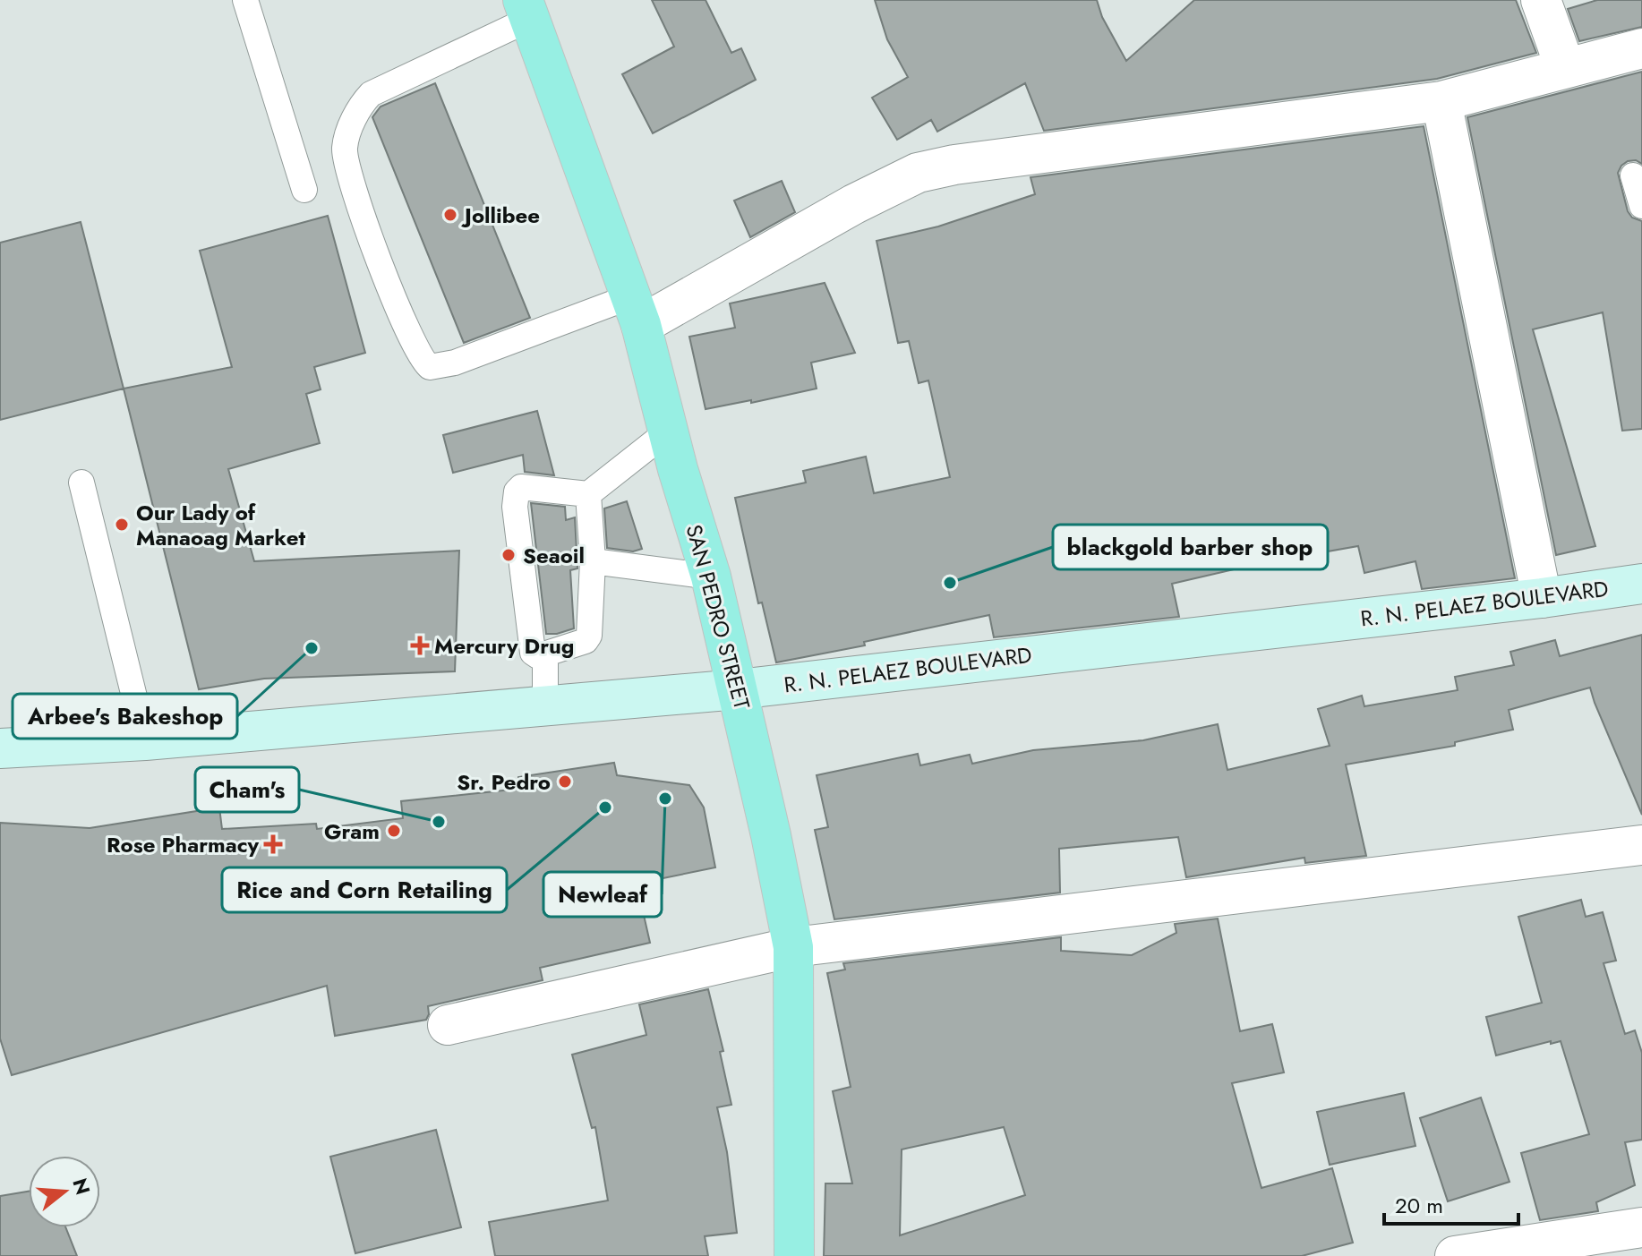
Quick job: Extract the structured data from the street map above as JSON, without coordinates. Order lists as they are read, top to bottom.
{
  "streets": {
    "main road": ["SAN PEDRO STREET"],
    "street": ["R. N. PELAEZ BOULEVARD"]
  },
  "crossings": [
    ["R. N. PELAEZ BOULEVARD", "SAN PEDRO STREET"]
  ],
  "places": {
    "other": [
      "Jollibee",
      "Our Lady of Manaoag Market",
      "Seaoil",
      "blackgold barber shop",
      "Arbee's Bakeshop",
      "Sr. Pedro",
      "Newleaf",
      "Rice and Corn Retailing",
      "Cham's",
      "Gram"
    ],
    "health": ["Mercury Drug", "Rose Pharmacy"]
  },
  "scale_bar": "20 m",
  "north": "right"
}
